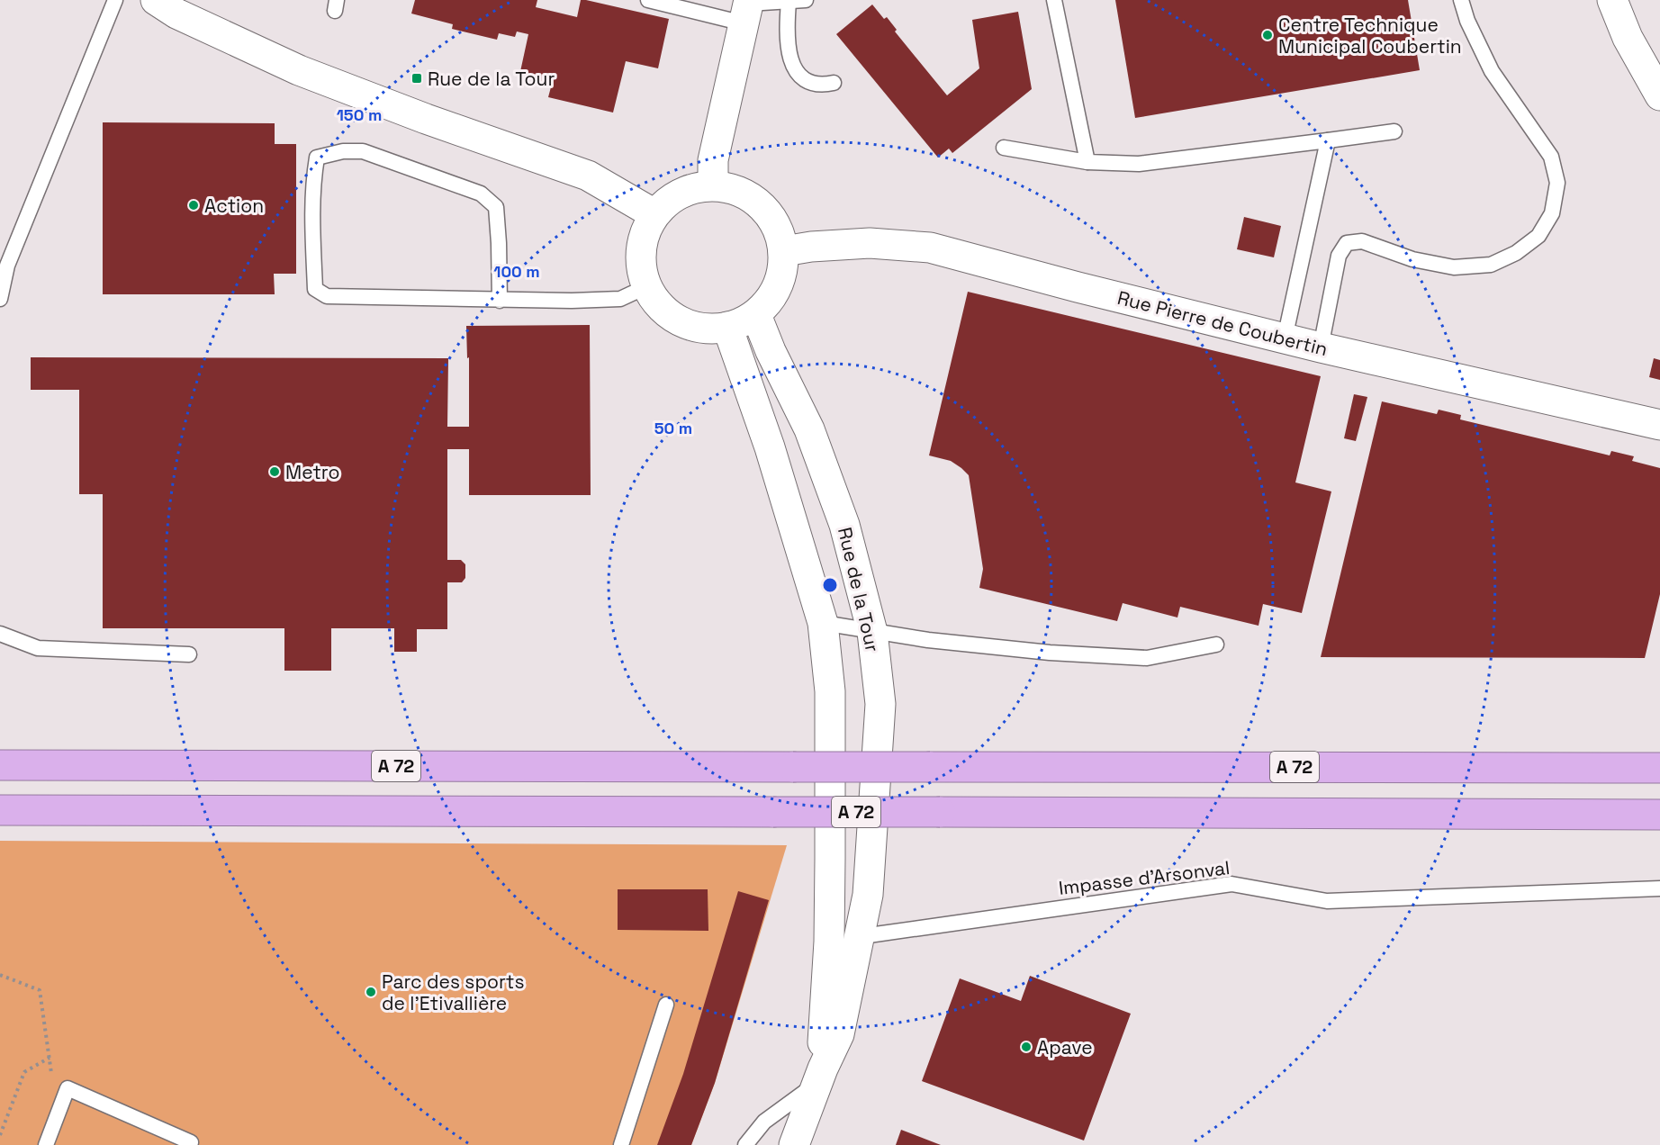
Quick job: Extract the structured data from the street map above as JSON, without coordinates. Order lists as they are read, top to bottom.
{
  "streets": {
    "highway": ["A 72"],
    "street": ["Rue Pierre de Coubertin", "Rue de la Tour"],
    "lane": ["Impasse d'Arsonval"]
  },
  "crossings": [
    ["Rue Pierre de Coubertin", "Rue de la Tour"],
    ["Rue de la Tour", "Impasse d'Arsonval"]
  ],
  "places": {
    "other": [
      "Centre Technique Municipal Coubertin",
      "Action",
      "Metro",
      "Parc des sports de l'Etivallière",
      "Apave"
    ],
    "transit": ["Rue de la Tour"]
  },
  "rings": ["150 m", "100 m", "50 m"]
}
